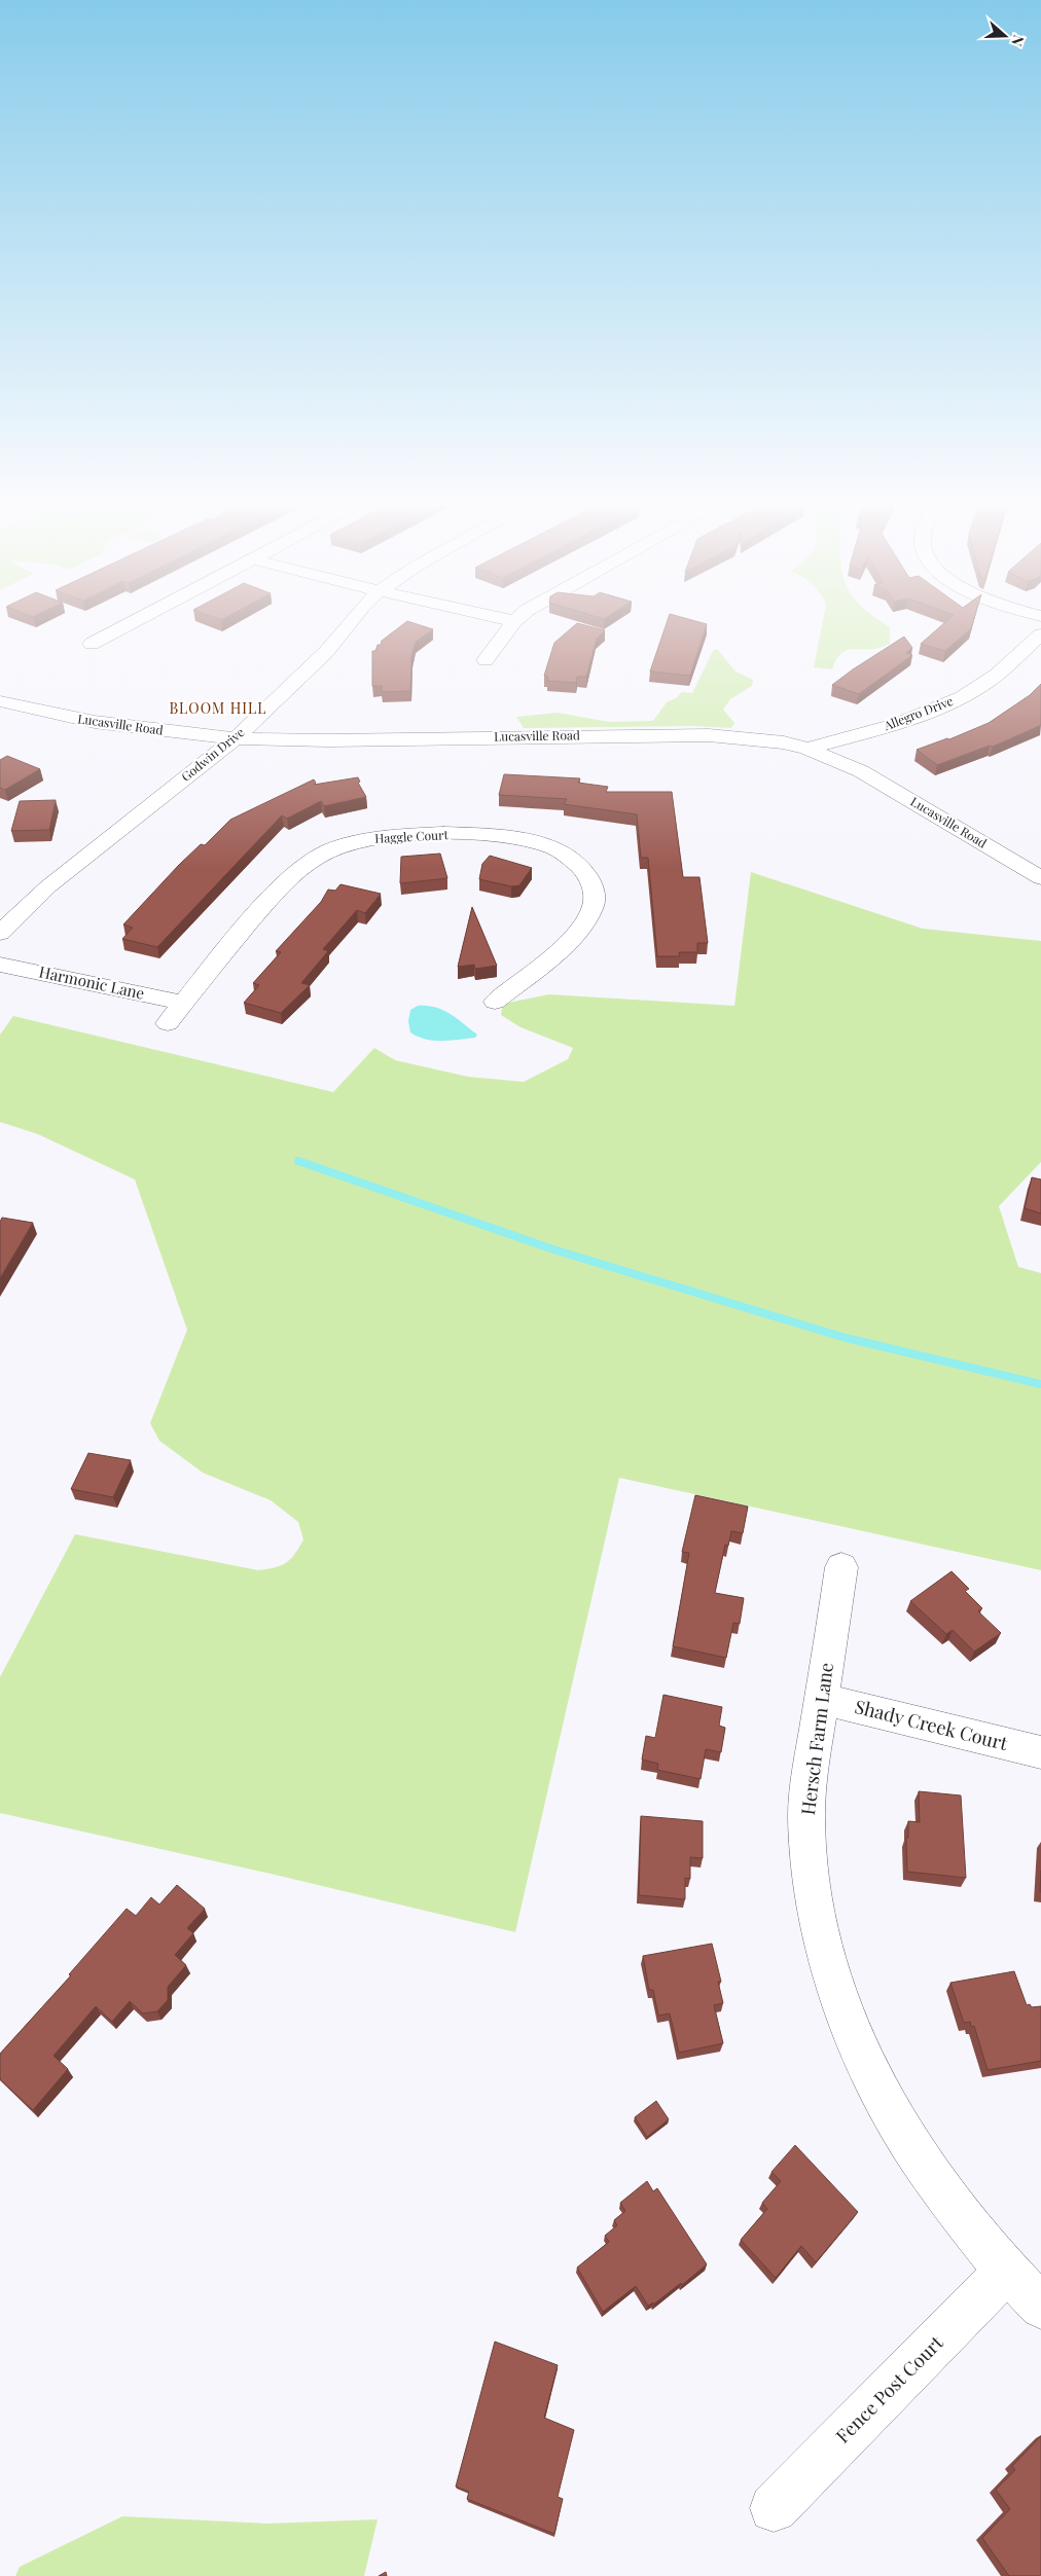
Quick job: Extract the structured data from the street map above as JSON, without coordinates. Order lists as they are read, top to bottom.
{
  "streets": {
    "street": [
      "Allegro Drive",
      "Lucasville Road",
      "Godwin Drive",
      "Haggle Court",
      "Harmonic Lane",
      "Shady Creek Court",
      "Hersch Farm Lane",
      "Fence Post Court"
    ]
  },
  "crossings": [
    ["Allegro Drive", "Lucasville Road"],
    ["Lucasville Road", "Godwin Drive"],
    ["Haggle Court", "Harmonic Lane"],
    ["Shady Creek Court", "Hersch Farm Lane"],
    ["Hersch Farm Lane", "Fence Post Court"]
  ],
  "districts": ["BLOOM HILL"],
  "north": "right"
}
